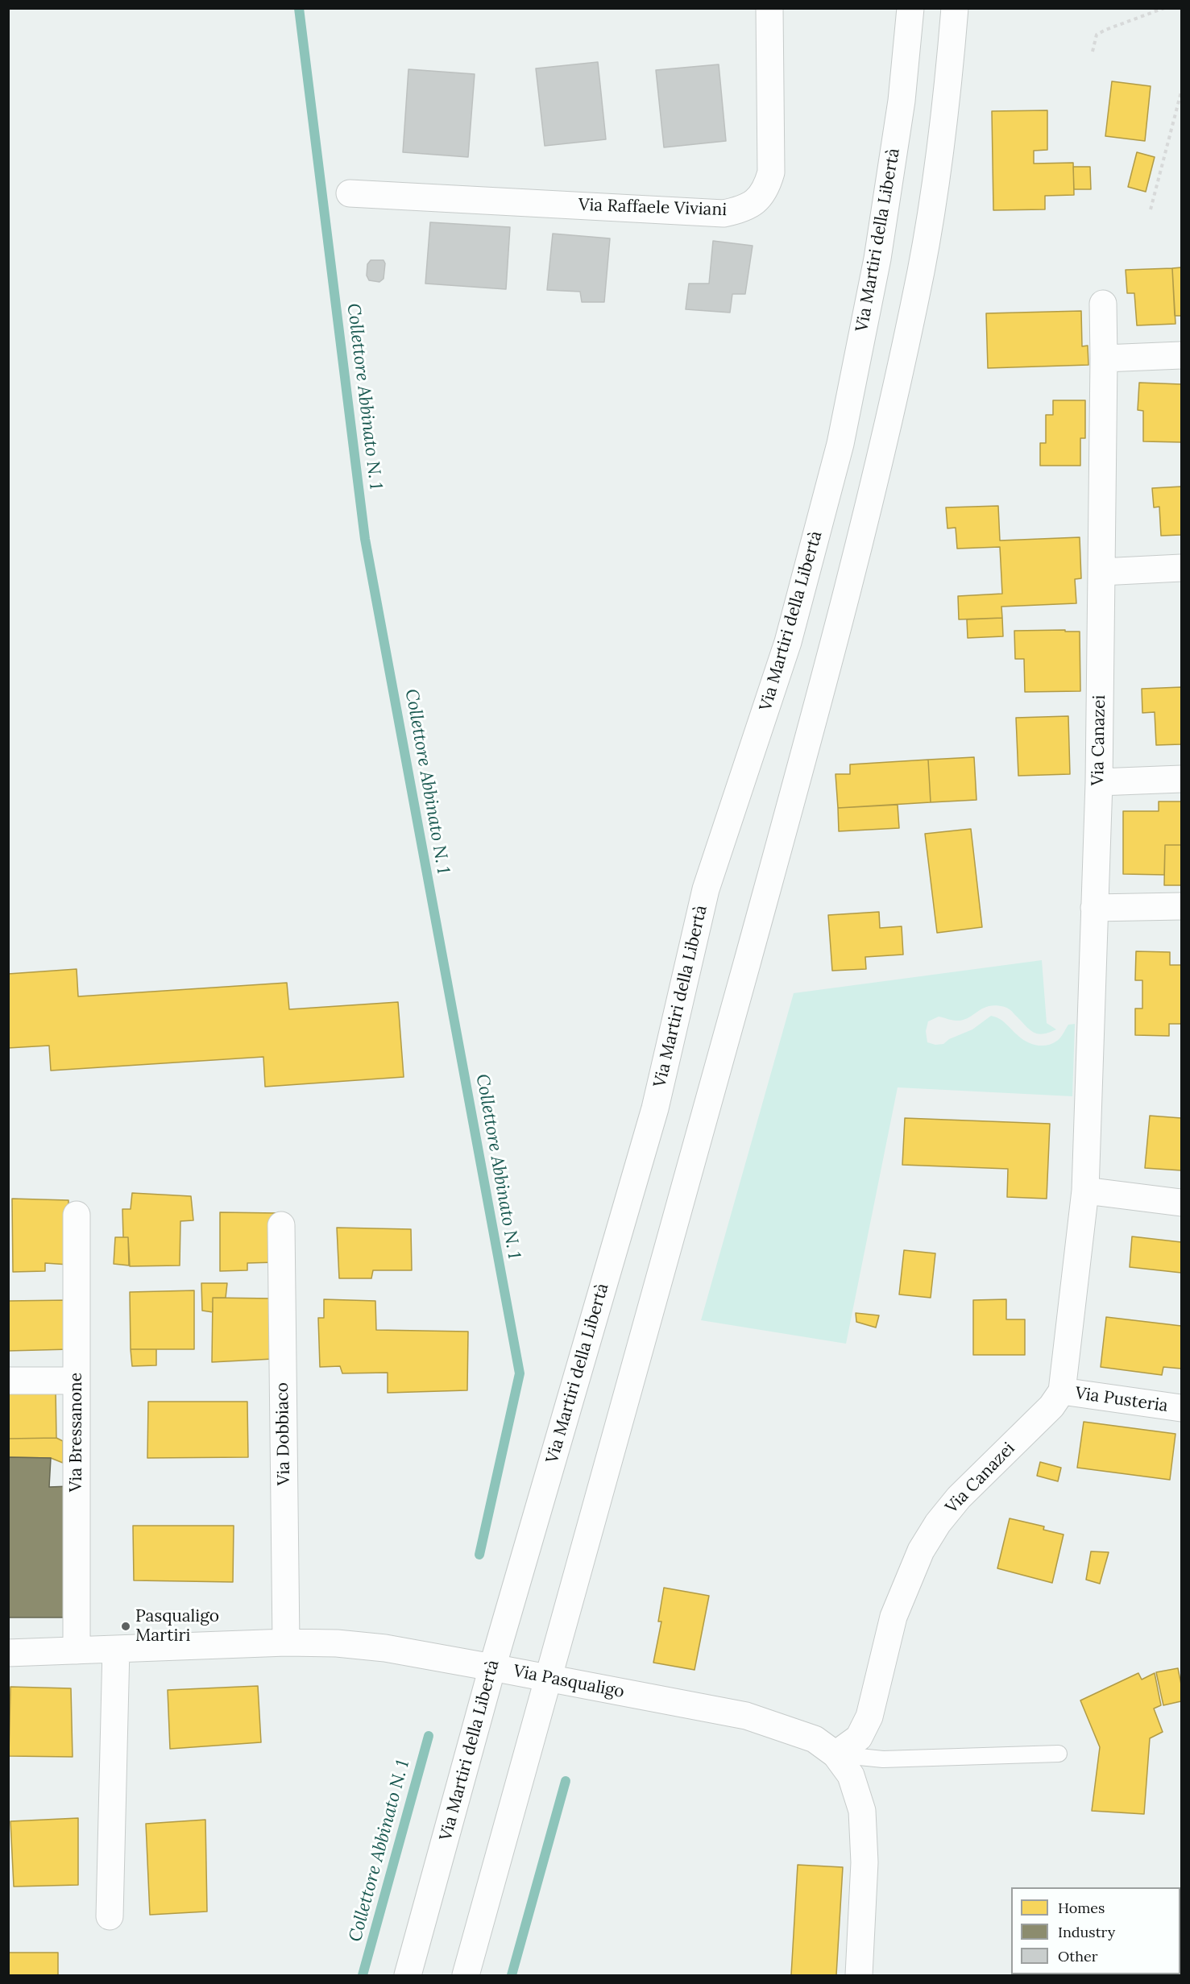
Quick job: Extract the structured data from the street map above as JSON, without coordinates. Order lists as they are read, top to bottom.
{
  "streets": {
    "street": [
      "Via Raffaele Viviani",
      "Via Martiri della Libertà",
      "Via Canazei",
      "Via Pusteria",
      "Via Bressanone",
      "Via Dobbiaco",
      "Via Pasqualigo"
    ]
  },
  "crossings": [
    ["Via Martiri della Libertà", "Via Pasqualigo"],
    ["Via Canazei", "Via Pusteria"],
    ["Via Canazei", "Via Pasqualigo"],
    ["Via Bressanone", "Via Pasqualigo"],
    ["Via Dobbiaco", "Via Pasqualigo"]
  ],
  "water": ["Collettore Abbinato N. 1"],
  "places": ["Pasqualigo Martiri"],
  "legend": ["Homes", "Industry", "Other"]
}
